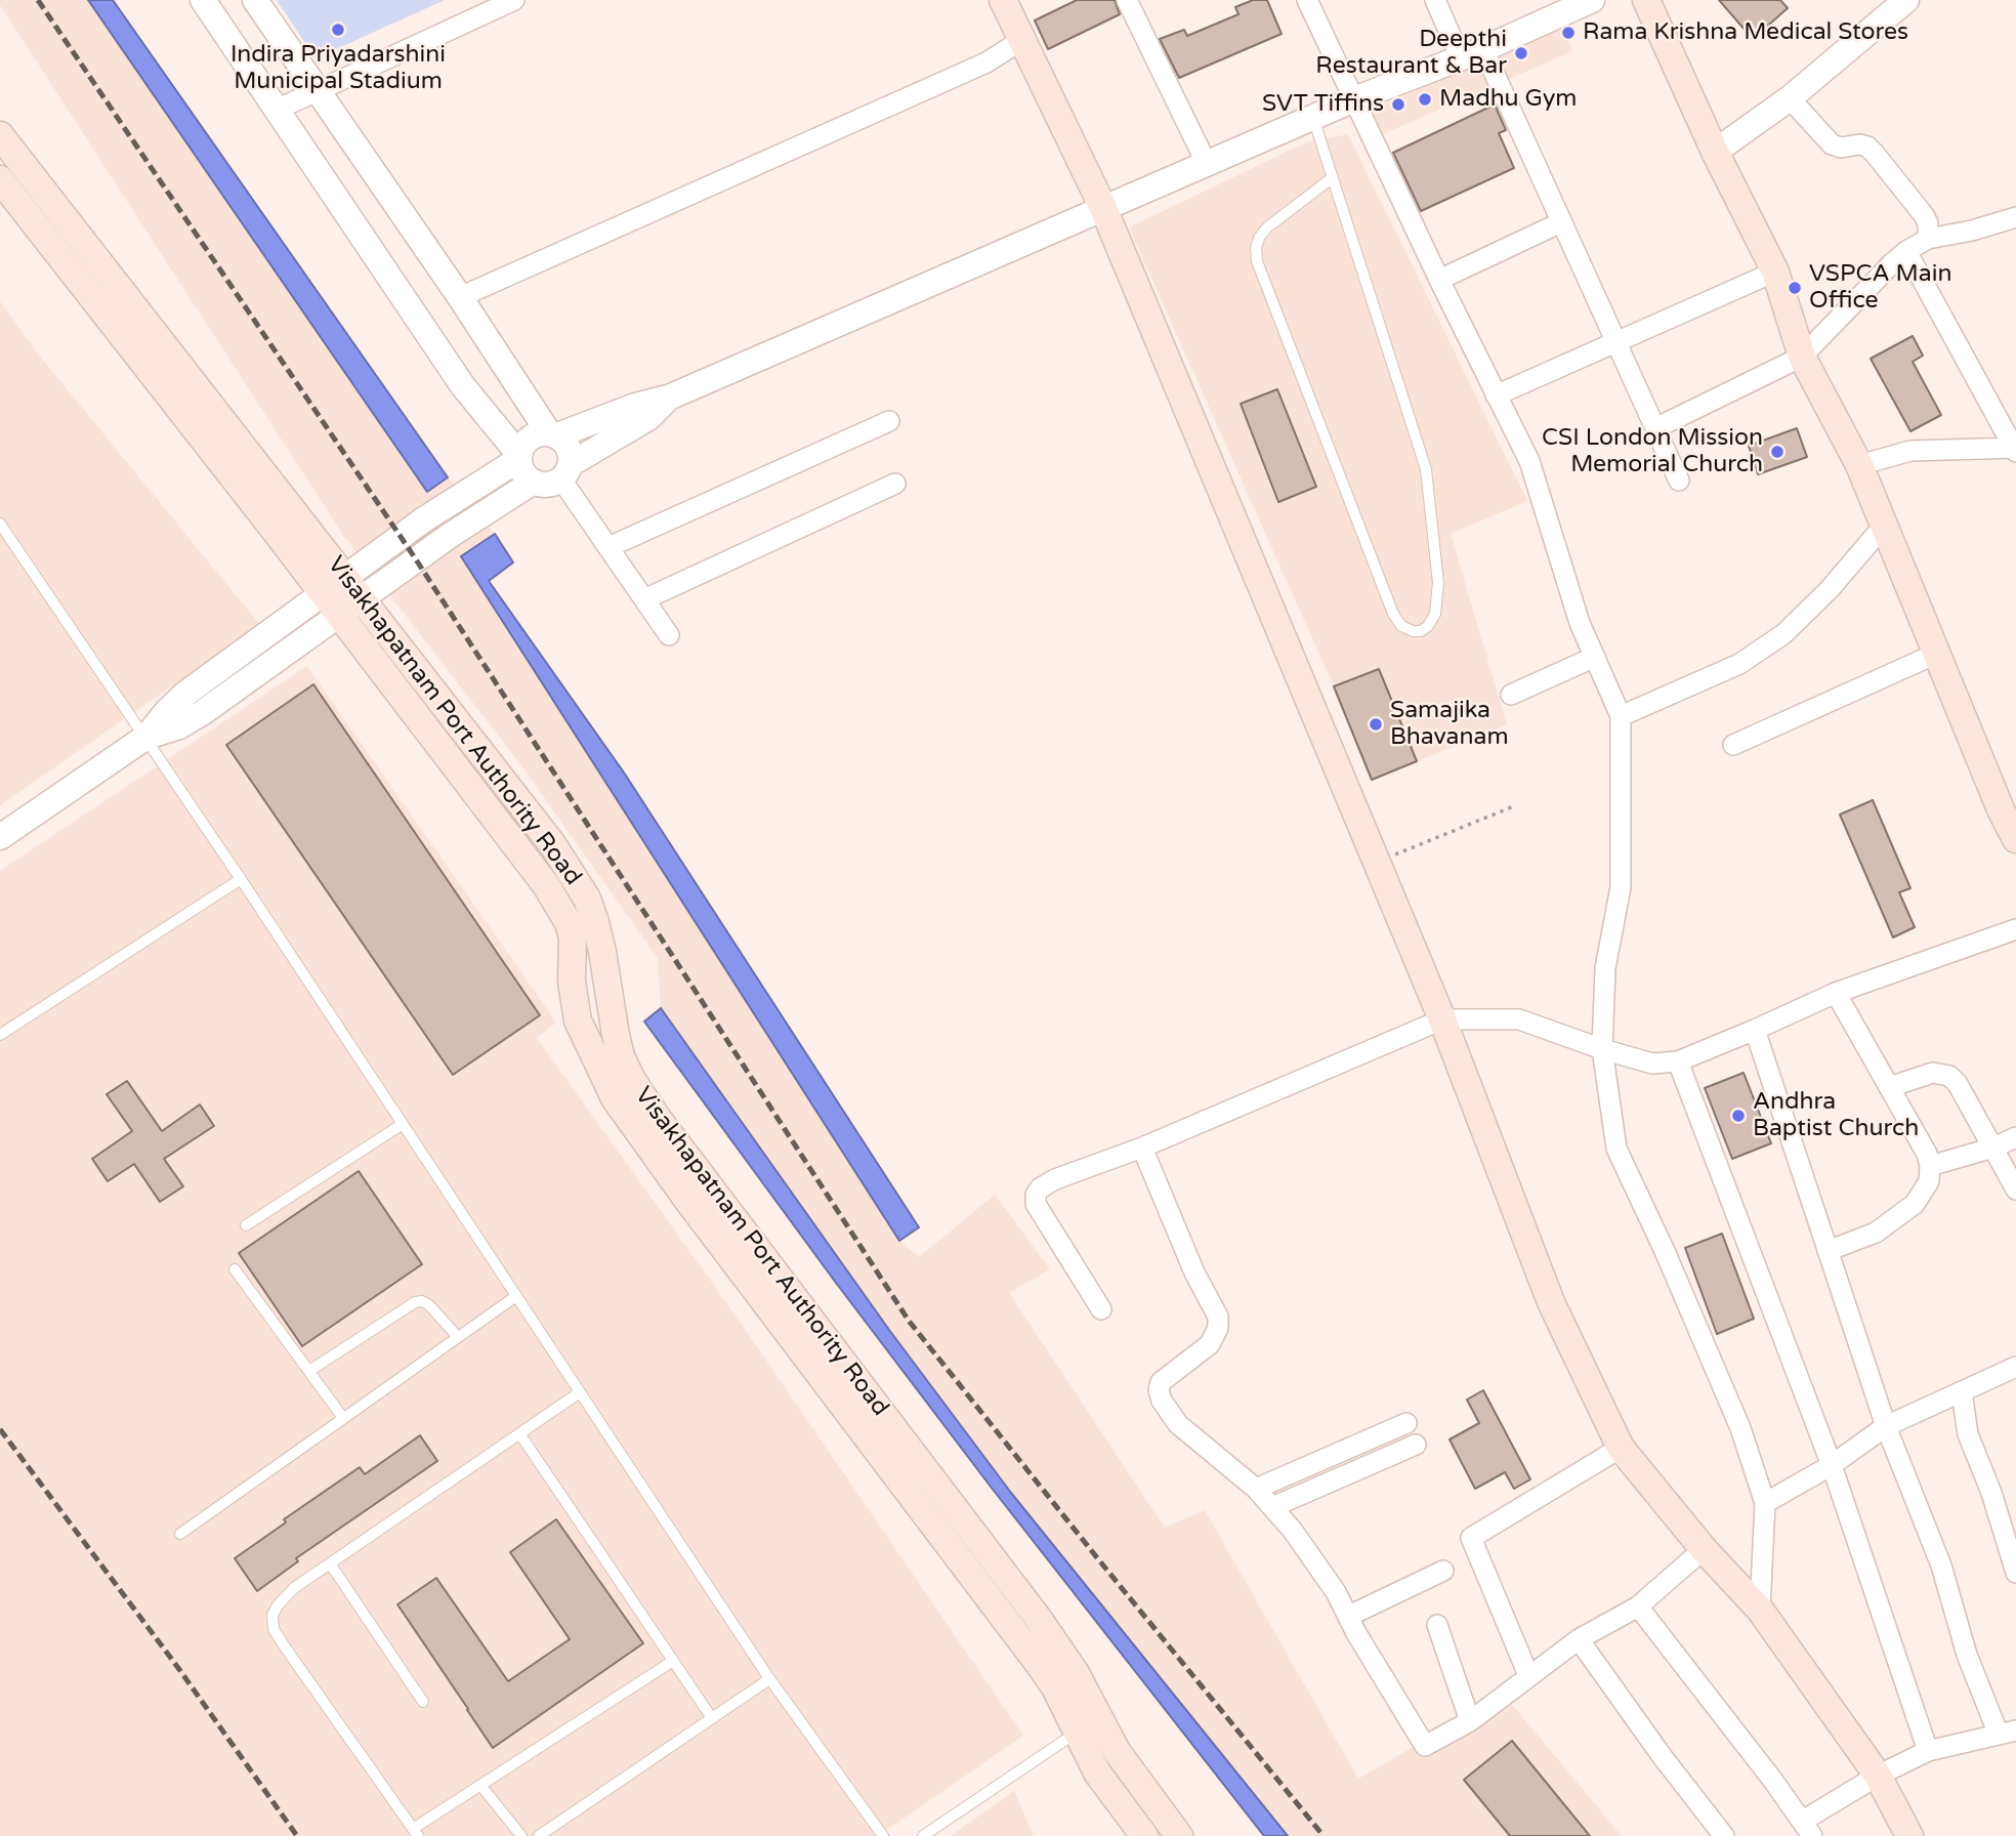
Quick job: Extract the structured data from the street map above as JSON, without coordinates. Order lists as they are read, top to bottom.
{
  "streets": {
    "main road": ["Visakhapatnam Port Authority Road"]
  },
  "places": [
    "Indira Priyadarshini Municipal Stadium",
    "Rama Krishna Medical Stores",
    "Deepthi Restaurant & Bar",
    "Madhu Gym",
    "SVT Tiffins",
    "VSPCA Main Office",
    "CSI London Mission Memorial Church",
    "Samajika Bhavanam",
    "Andhra Baptist Church"
  ]
}
